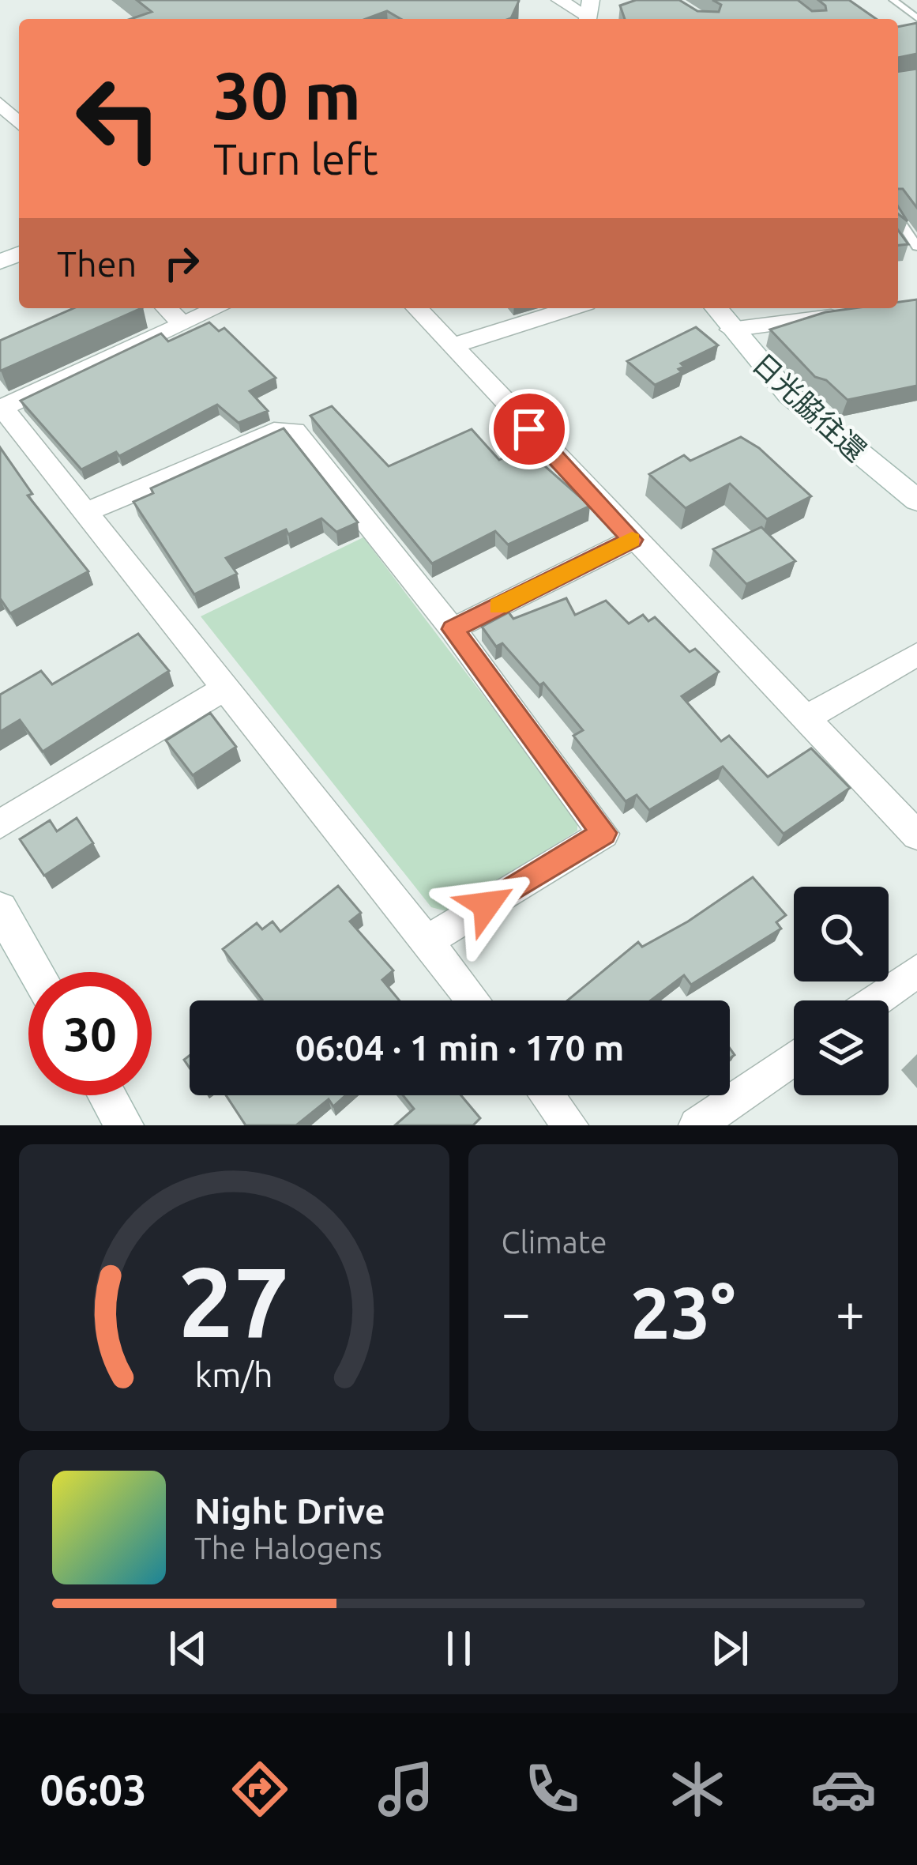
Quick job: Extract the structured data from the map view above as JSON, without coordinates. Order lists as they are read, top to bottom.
{
  "streets": {
    "street": ["日光脇往還"]
  },
  "page": {
    "turn": ["30 m", "Turn left"],
    "then": "Then",
    "limit": "30",
    "trip": "06:04 · 1 min · 170 m",
    "tile": "Climate",
    "heat": ["−", "23°", "+"],
    "song": ["Night Drive", "The Halogens"],
    "tabs": "06:03",
    "gauge": ["27", "km/h"]
  }
}
